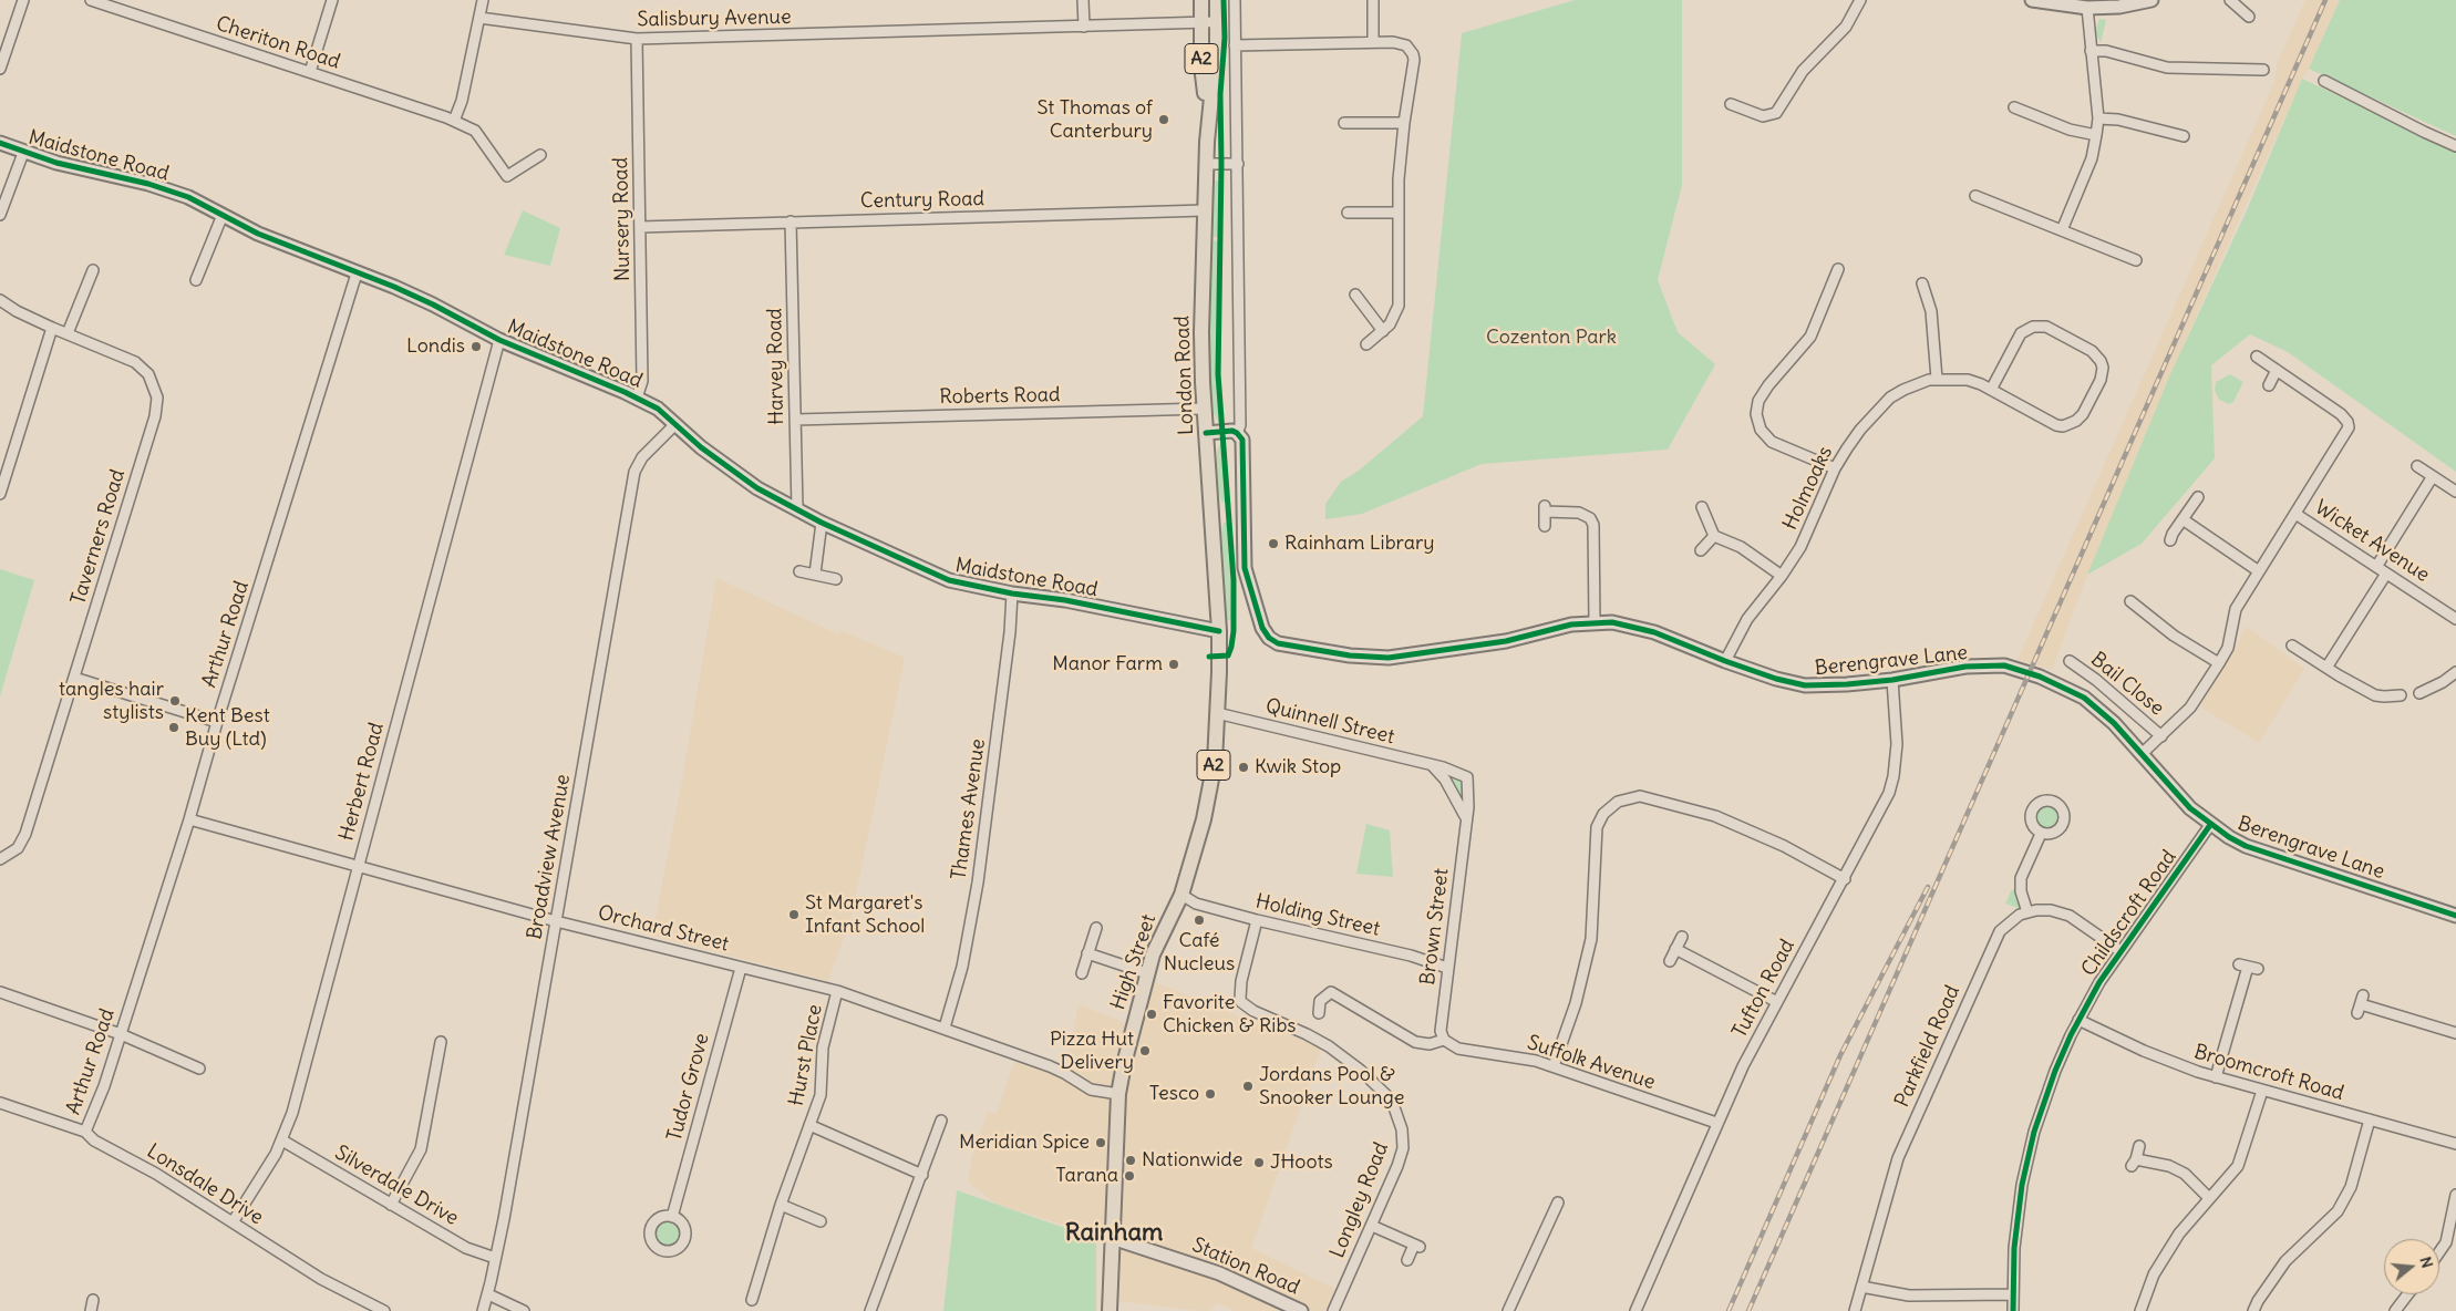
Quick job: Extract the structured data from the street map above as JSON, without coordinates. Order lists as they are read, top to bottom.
{
  "streets": {
    "main road": ["A2", "London Road", "High Street"],
    "street": [
      "Salisbury Avenue",
      "Cheriton Road",
      "Maidstone Road",
      "Century Road",
      "Nursery Road",
      "Harvey Road",
      "Roberts Road",
      "Holmoaks",
      "Taverners Road",
      "Wicket Avenue",
      "Arthur Road",
      "Berengrave Lane",
      "Bail Close",
      "Quinnell Street",
      "Herbert Road",
      "Thames Avenue",
      "Broadview Avenue",
      "Childscroft Road",
      "Holding Street",
      "Brown Street",
      "Orchard Street",
      "Tufton Road",
      "Parkfield Road",
      "Hurst Place",
      "Suffolk Avenue",
      "Broomcroft Road",
      "Tudor Grove",
      "Lonsdale Drive",
      "Silverdale Drive",
      "Longley Road",
      "Station Road"
    ]
  },
  "crossings": [
    ["Salisbury Avenue", "Nursery Road"],
    ["Salisbury Avenue", "London Road"],
    ["Maidstone Road", "Nursery Road"],
    ["Maidstone Road", "Harvey Road"],
    ["Maidstone Road", "London Road"],
    ["Maidstone Road", "Arthur Road"],
    ["Maidstone Road", "Herbert Road"],
    ["Maidstone Road", "Thames Avenue"],
    ["Maidstone Road", "Broadview Avenue"],
    ["Maidstone Road", "High Street"],
    ["Century Road", "Nursery Road"],
    ["Century Road", "Harvey Road"],
    ["Century Road", "London Road"],
    ["Harvey Road", "Roberts Road"],
    ["London Road", "Roberts Road"],
    ["London Road", "High Street"],
    ["Holmoaks", "Berengrave Lane"],
    ["Arthur Road", "Orchard Street"],
    ["Arthur Road", "Lonsdale Drive"],
    ["Berengrave Lane", "Childscroft Road"],
    ["Berengrave Lane", "Tufton Road"],
    ["Quinnell Street", "Brown Street"],
    ["Quinnell Street", "High Street"],
    ["Herbert Road", "Orchard Street"],
    ["Herbert Road", "Lonsdale Drive"],
    ["Herbert Road", "Silverdale Drive"],
    ["Thames Avenue", "Orchard Street"],
    ["Broadview Avenue", "Orchard Street"],
    ["Broadview Avenue", "Silverdale Drive"],
    ["Childscroft Road", "Broomcroft Road"],
    ["Holding Street", "Brown Street"],
    ["Holding Street", "High Street"],
    ["Holding Street", "Longley Road"],
    ["Brown Street", "Suffolk Avenue"],
    ["Orchard Street", "High Street"],
    ["Orchard Street", "Hurst Place"],
    ["Orchard Street", "Tudor Grove"],
    ["High Street", "Station Road"],
    ["Tufton Road", "Suffolk Avenue"]
  ],
  "districts": ["Rainham"],
  "parks": ["Cozenton Park"],
  "places": [
    "St Thomas of Canterbury",
    "Londis",
    "Rainham Library",
    "Manor Farm",
    "tangles hair stylists",
    "Kent Best Buy (Ltd)",
    "Kwik Stop",
    "St Margaret's Infant School",
    "Café Nucleus",
    "Favorite Chicken & Ribs",
    "Pizza Hut Delivery",
    "Jordans Pool & Snooker Lounge",
    "Tesco",
    "Meridian Spice",
    "Nationwide",
    "JHoots",
    "Tarana"
  ],
  "north": "right"
}
